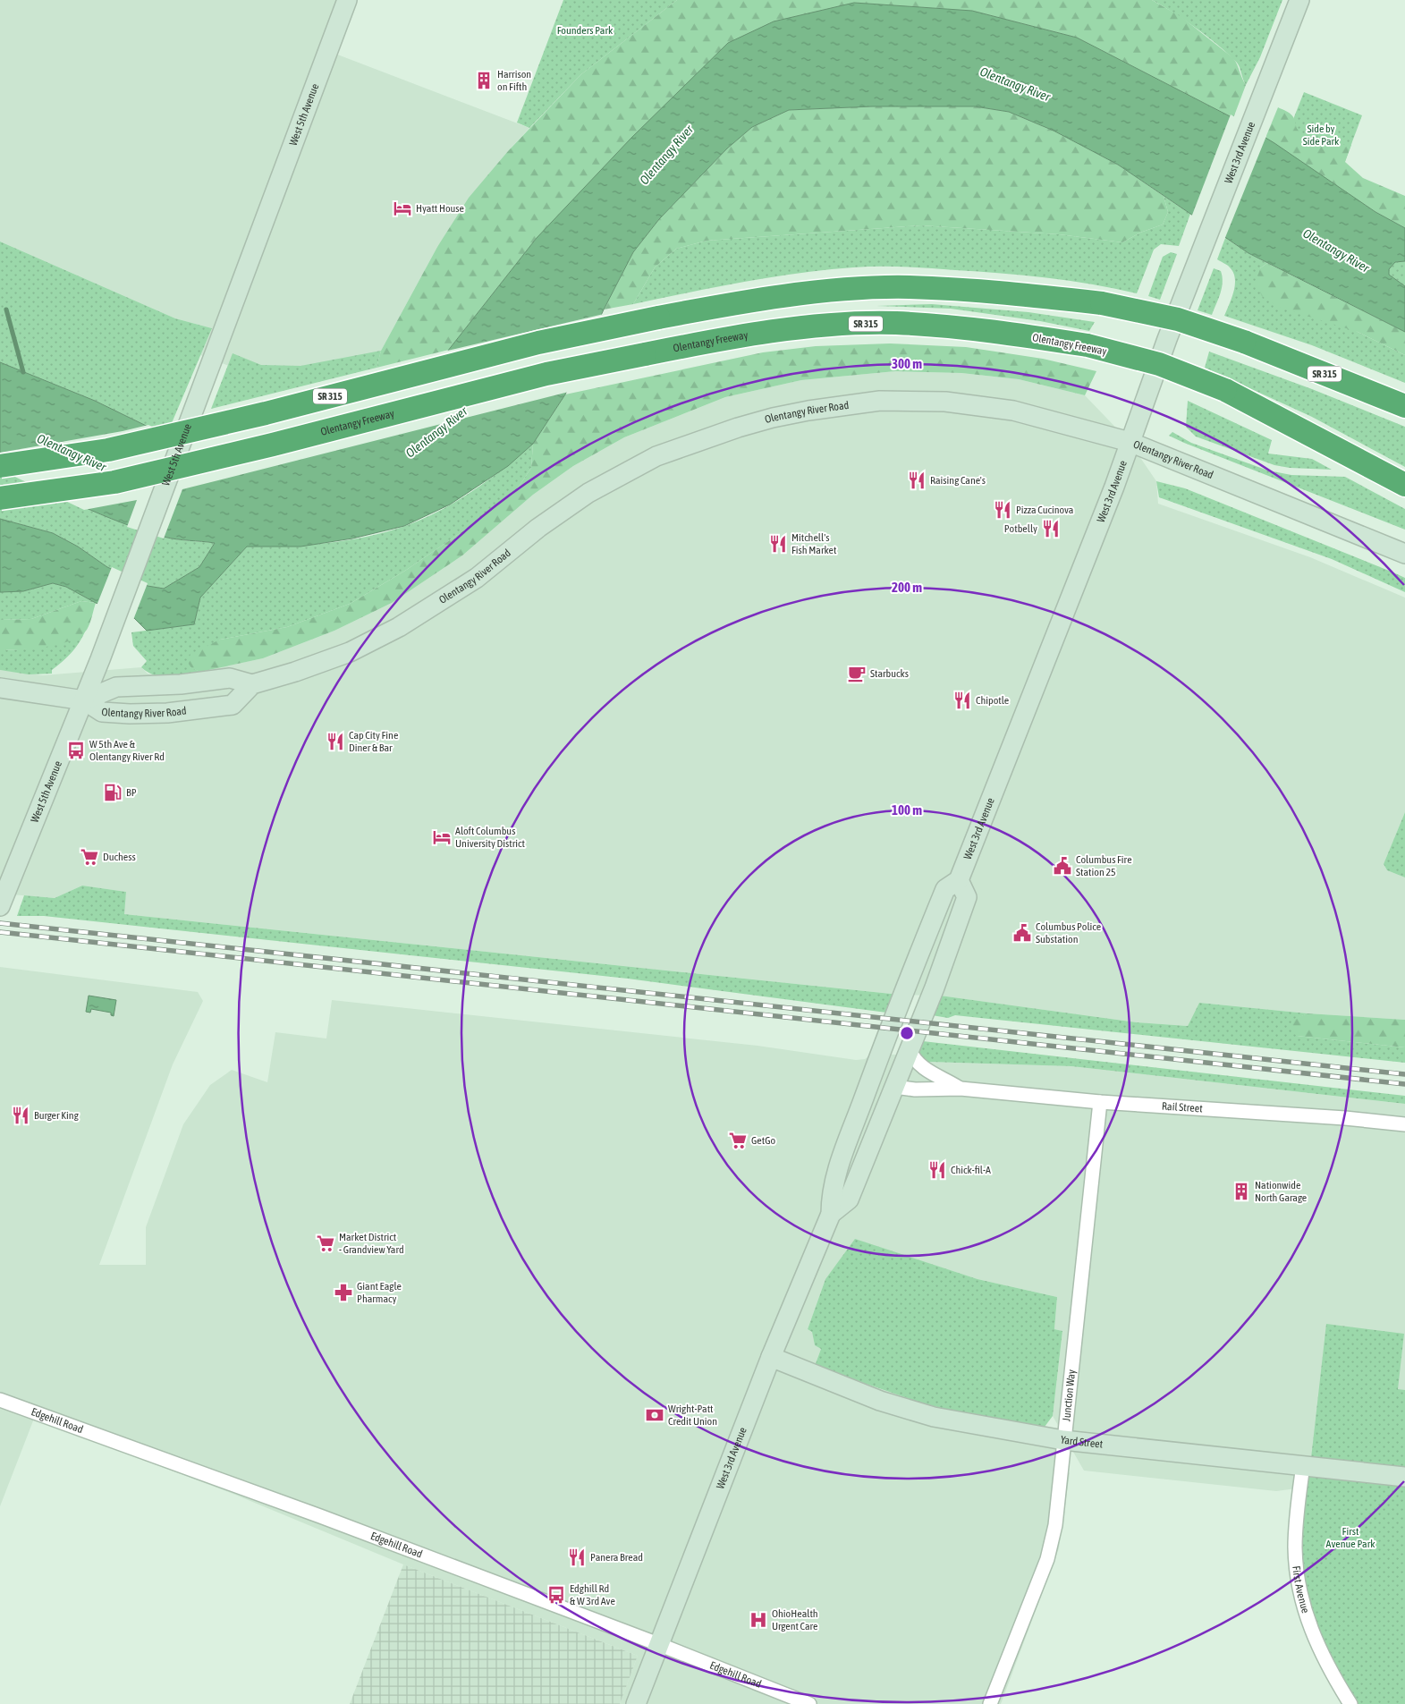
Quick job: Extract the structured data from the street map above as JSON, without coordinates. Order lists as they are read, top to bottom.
{
  "streets": {
    "highway": ["SR 315", "Olentangy Freeway"],
    "street": [
      "West 5th Avenue",
      "West 3rd Avenue",
      "Olentangy River Road",
      "Rail Street",
      "Junction Way",
      "Edgehill Road",
      "Yard Street",
      "First Avenue"
    ]
  },
  "crossings": [
    ["West 5th Avenue", "Olentangy River Road"],
    ["West 3rd Avenue", "Olentangy River Road"],
    ["West 3rd Avenue", "Rail Street"],
    ["West 3rd Avenue", "Edgehill Road"],
    ["West 3rd Avenue", "Yard Street"],
    ["Rail Street", "Junction Way"],
    ["Junction Way", "Yard Street"],
    ["Yard Street", "First Avenue"]
  ],
  "water": ["Olentangy River"],
  "parks": ["Founders Park", "Side by Side Park", "First Avenue Park"],
  "places": {
    "building": ["Harrison on Fifth", "Nationwide North Garage"],
    "hotel": ["Hyatt House", "Aloft Columbus University District"],
    "restaurant": [
      "Raising Cane's",
      "Pizza Cucinova",
      "Potbelly",
      "Mitchell's Fish Market",
      "Chipotle",
      "Cap City Fine Diner & Bar",
      "Burger King",
      "Chick-fil-A",
      "Panera Bread"
    ],
    "cafe": ["Starbucks"],
    "bus stop": ["W 5th Ave & Olentangy River Rd", "Edghill Rd & W 3rd Ave"],
    "fuel station": ["BP"],
    "supermarket": ["Duchess", "GetGo", "Market District - Grandview Yard"],
    "public building": ["Columbus Fire Station 25", "Columbus Police Substation"],
    "pharmacy": ["Giant Eagle Pharmacy"],
    "bank": ["Wright-Patt Credit Union"],
    "hospital": ["OhioHealth Urgent Care"]
  },
  "rings": ["300 m", "200 m", "100 m"]
}
